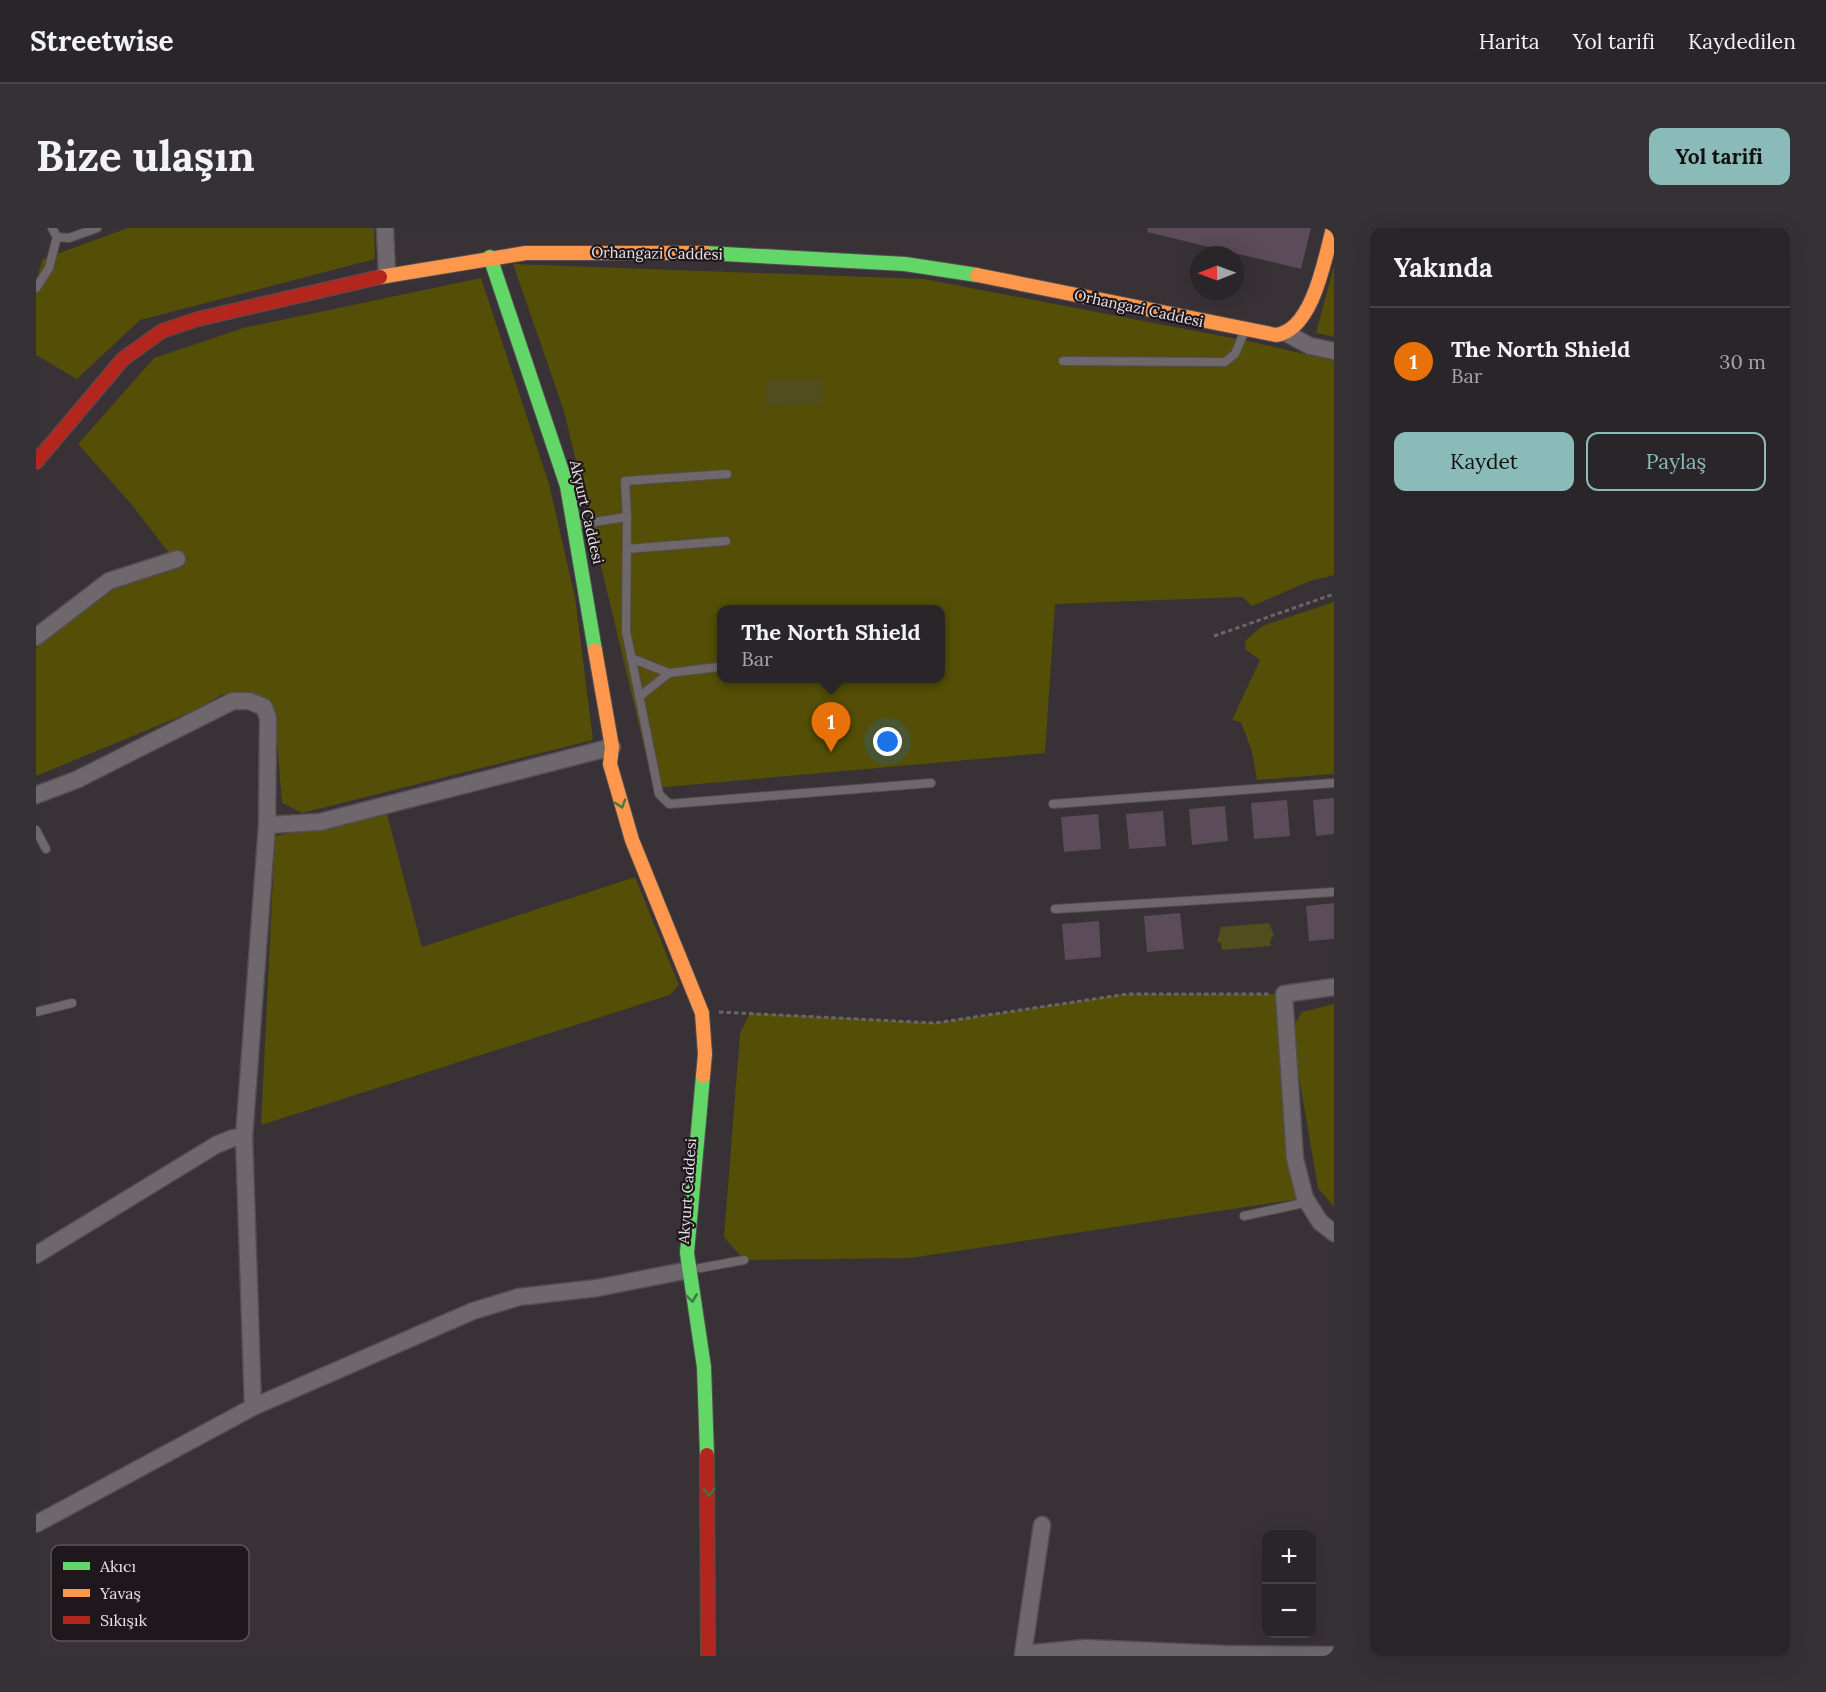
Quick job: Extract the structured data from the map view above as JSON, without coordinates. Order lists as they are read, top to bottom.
{
  "streets": {
    "street": ["Orhangazi Caddesi", "Akyurt Caddesi"]
  },
  "crossings": [
    ["Orhangazi Caddesi", "Akyurt Caddesi"]
  ],
  "legend": ["Akıcı", "Yavaş", "Sıkışık"],
  "north": "left",
  "page": {
    "header": "Streetwise",
    "nav": ["Harita", "Yol tarifi", "Kaydedilen"],
    "buttons": [
      "Yol tarifi",
      ["Kaydet", "Paylaş"]
    ],
    "title": "Bize ulaşın",
    "heading": "Yakında",
    "list": [
      {
        "mark": "1",
        "name": "The North Shield",
        "note": "Bar",
        "value": "30 m"
      }
    ],
    "popup": ["The North Shield", "Bar"],
    "pins": "1",
    "map_buttons": ["+", "−"]
  }
}
